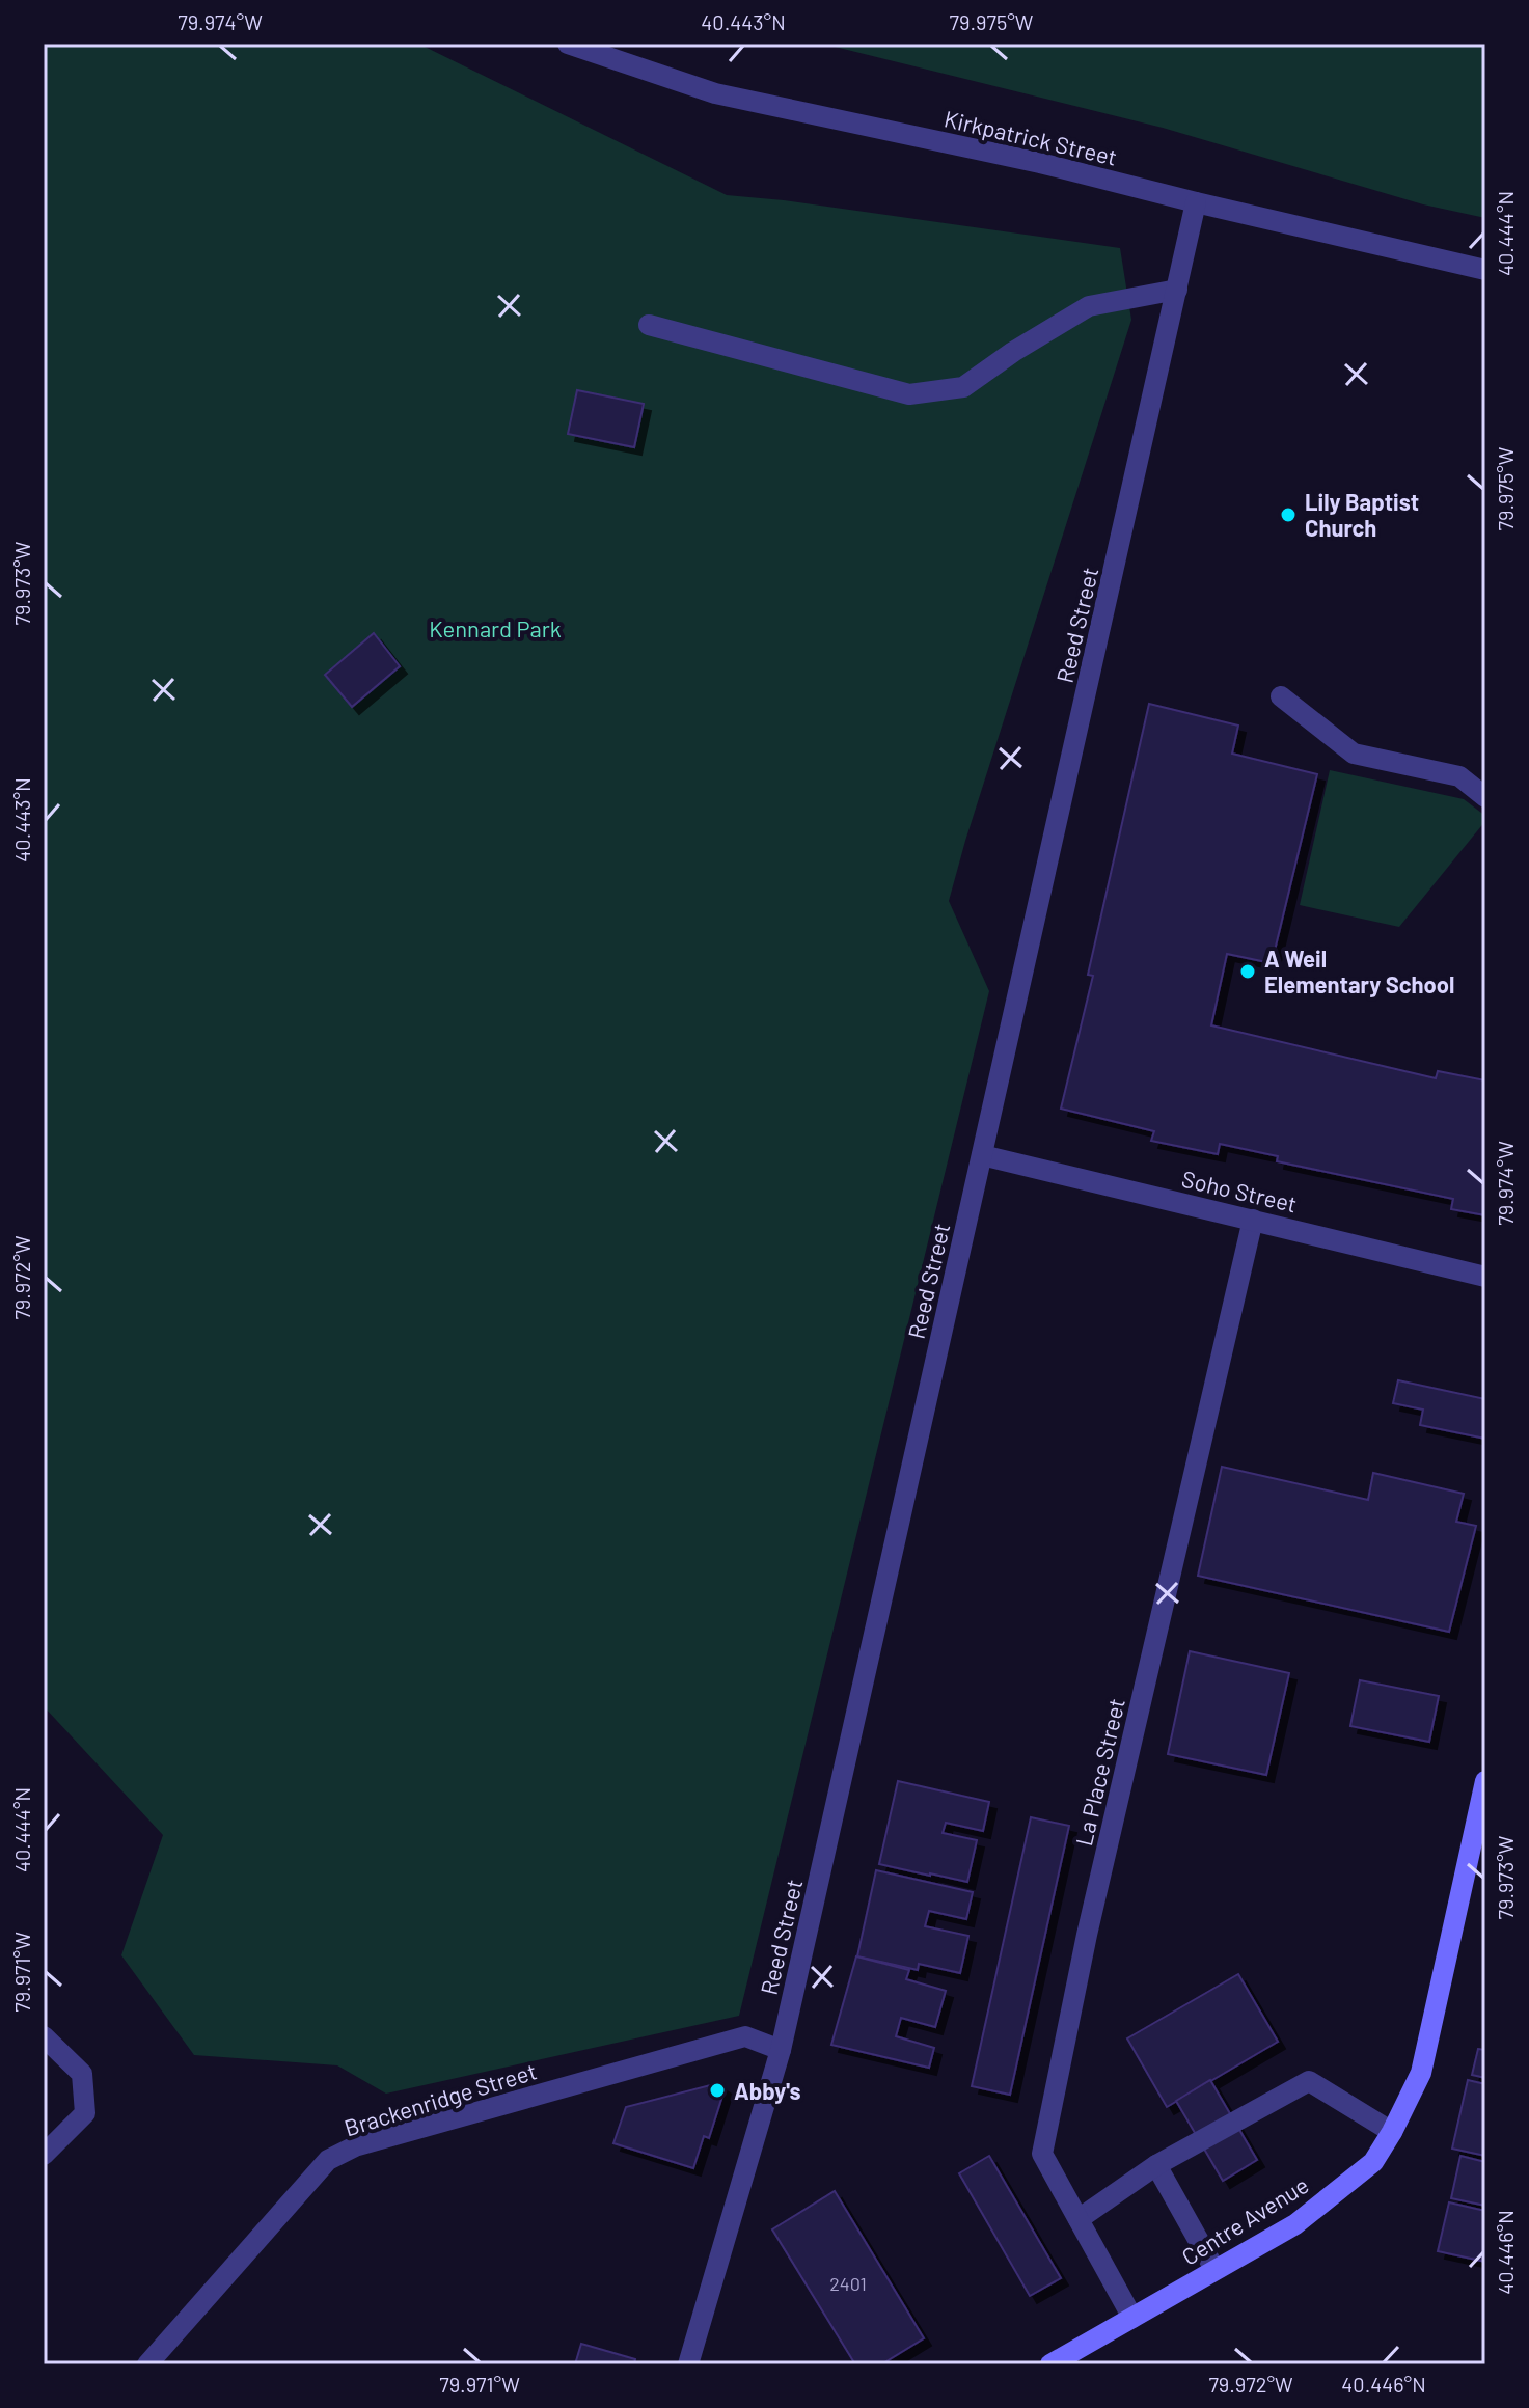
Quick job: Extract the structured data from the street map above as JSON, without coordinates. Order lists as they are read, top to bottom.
{
  "streets": {
    "main road": ["Centre Avenue"],
    "street": [
      "Kirkpatrick Street",
      "Reed Street",
      "Soho Street",
      "La Place Street",
      "Brackenridge Street"
    ]
  },
  "crossings": [
    ["Kirkpatrick Street", "Reed Street"],
    ["Reed Street", "Soho Street"],
    ["Reed Street", "Brackenridge Street"],
    ["Soho Street", "La Place Street"],
    ["La Place Street", "Centre Avenue"]
  ],
  "parks": ["Kennard Park"],
  "places": ["Lily Baptist Church", "A Weil Elementary School", "Abby's"],
  "house_numbers": ["2401"],
  "coordinates": [
    "79.974°W",
    "40.443°N",
    "79.975°W",
    "40.444°N",
    "79.973°W",
    "79.972°W",
    "79.971°W",
    "40.446°N"
  ]
}
